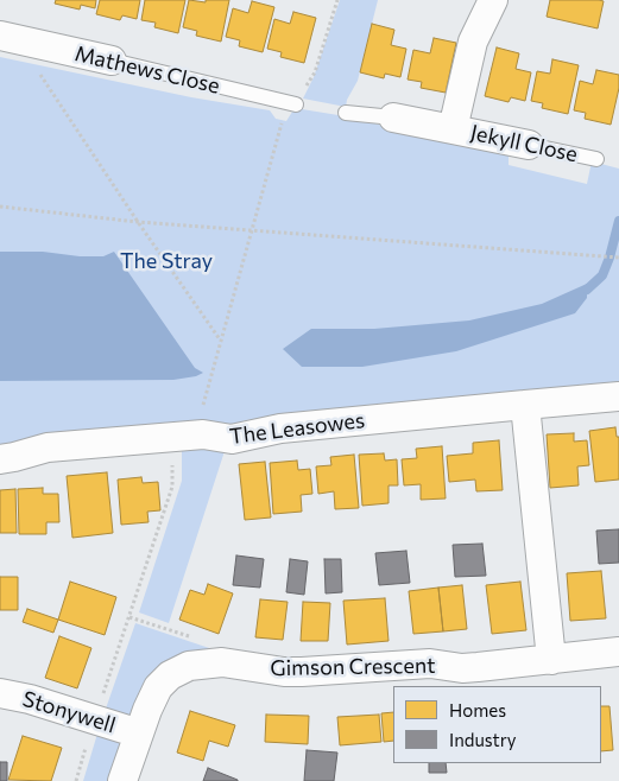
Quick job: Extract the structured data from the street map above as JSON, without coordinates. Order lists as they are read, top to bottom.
{
  "streets": {
    "street": [
      "Mathews Close",
      "Jekyll Close",
      "The Leasowes",
      "Gimson Crescent",
      "Stonywell"
    ]
  },
  "crossings": [
    ["Gimson Crescent", "Stonywell"]
  ],
  "parks": ["The Stray"],
  "legend": ["Homes", "Industry"]
}
